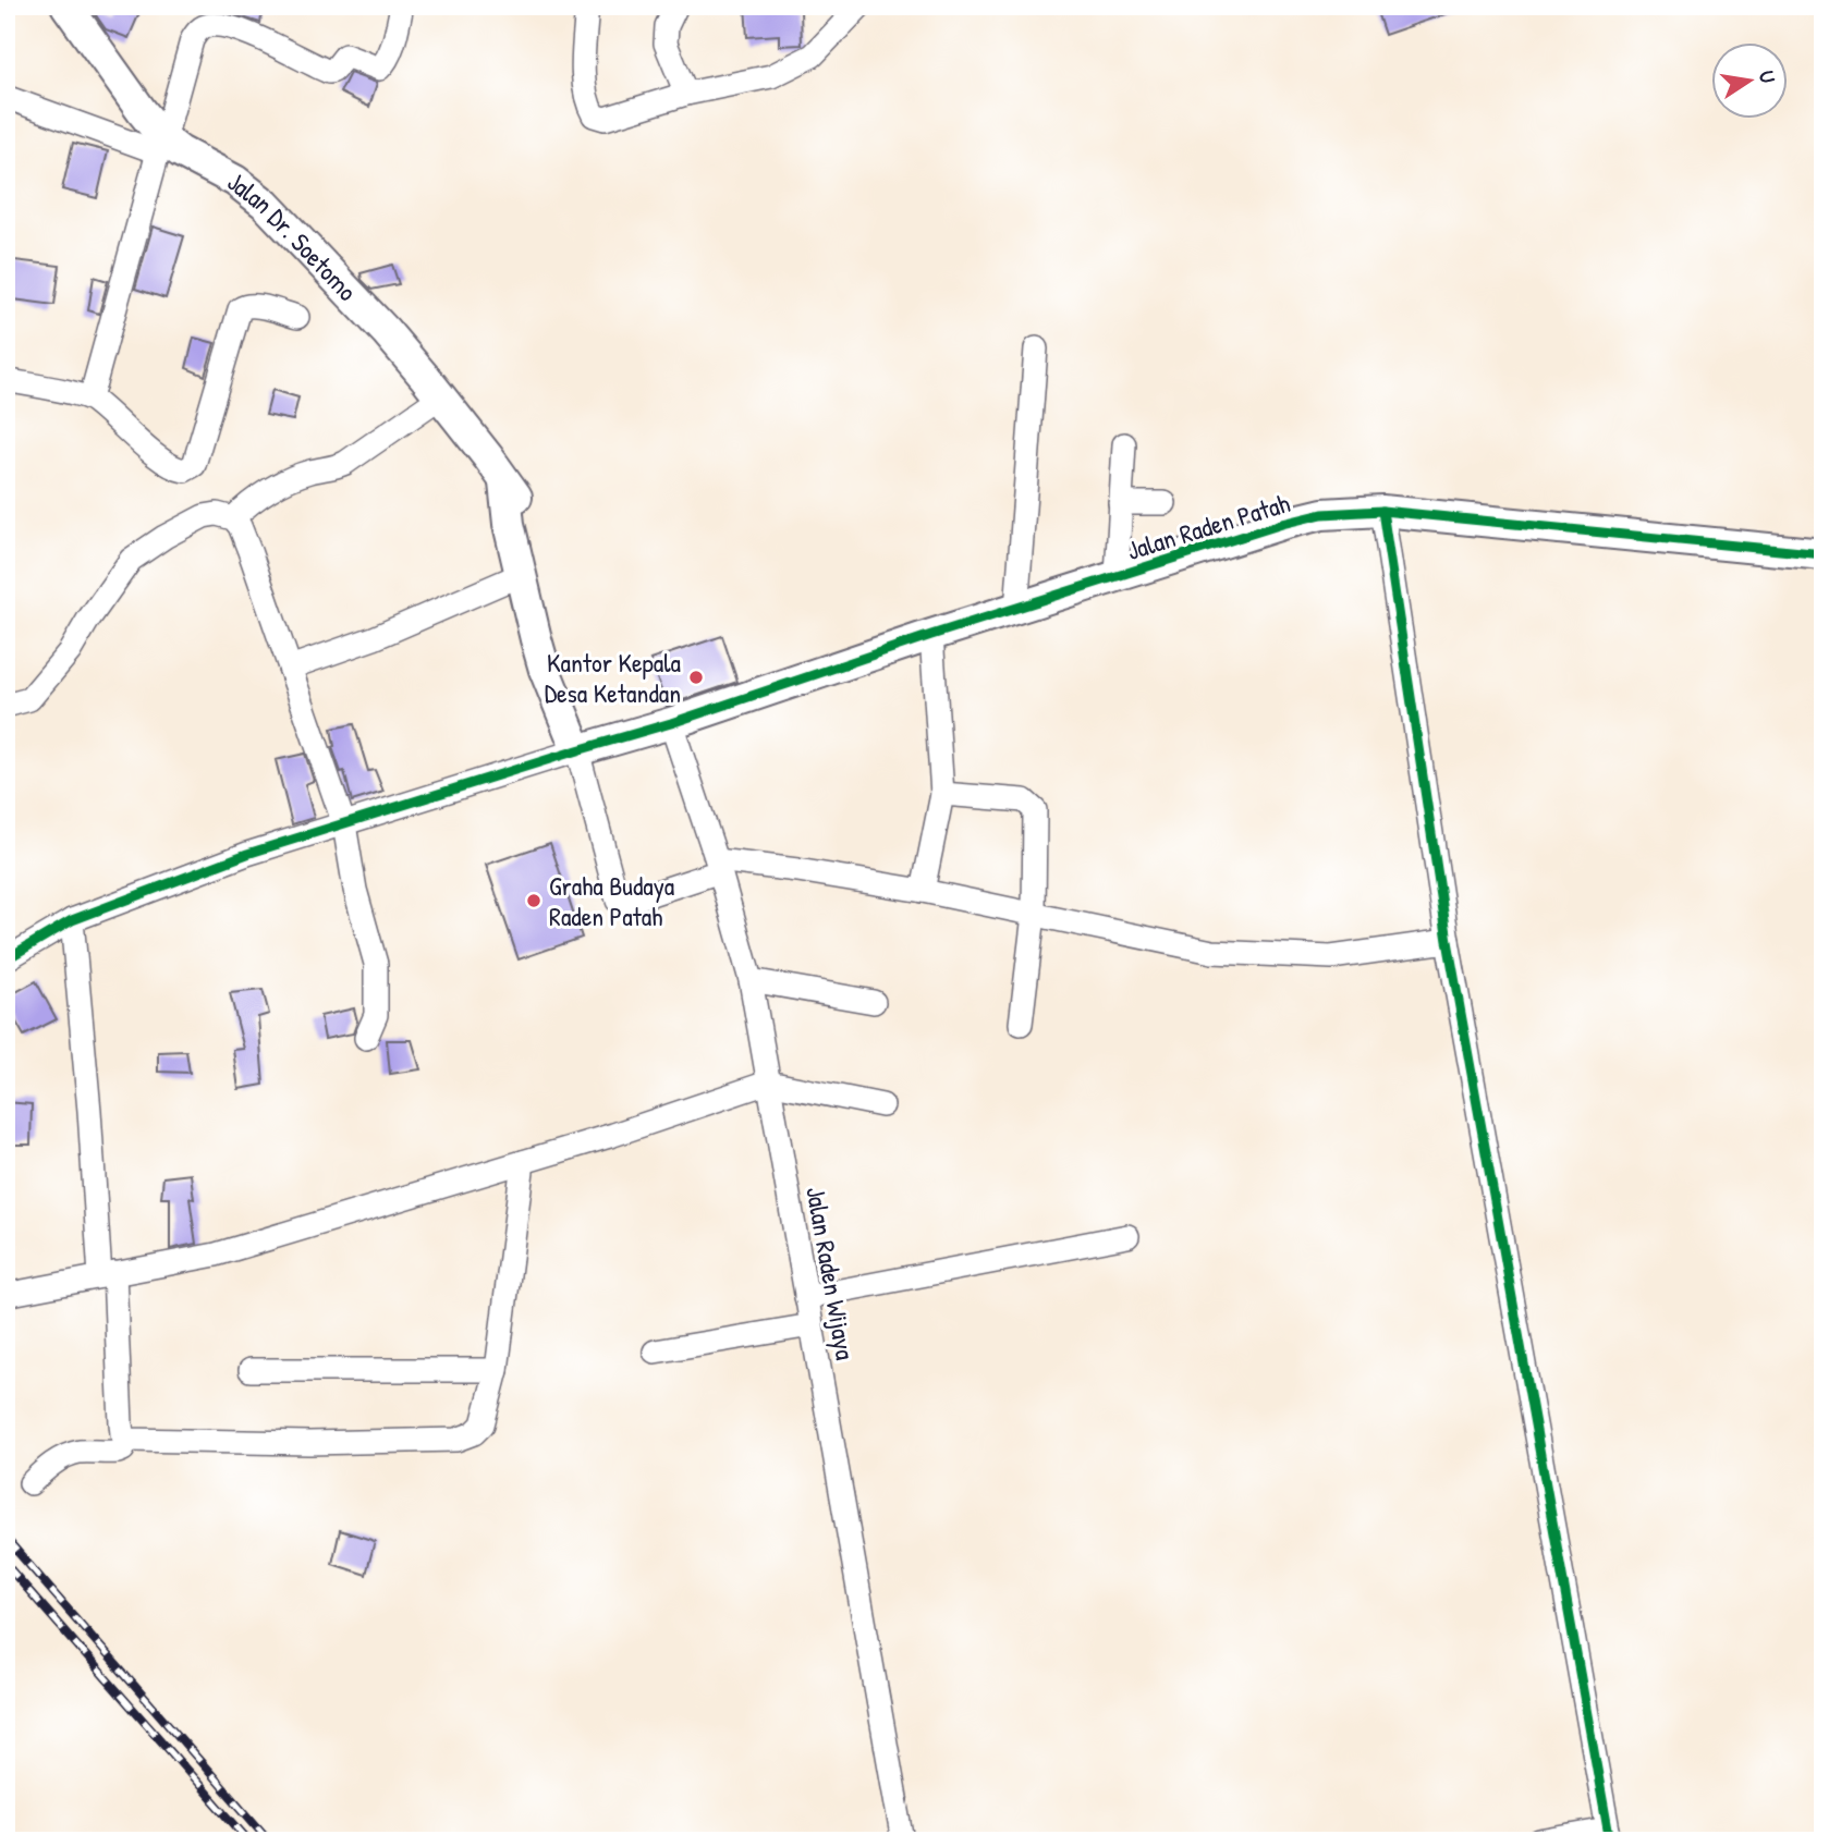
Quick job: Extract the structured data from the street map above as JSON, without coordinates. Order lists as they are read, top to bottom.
{
  "streets": {
    "street": ["Jalan Dr. Soetomo", "Jalan Raden Patah", "Jalan Raden Wijaya"]
  },
  "crossings": [
    ["Jalan Dr. Soetomo", "Jalan Raden Patah"],
    ["Jalan Raden Patah", "Jalan Raden Wijaya"]
  ],
  "places": ["Kantor Kepala Desa Ketandan", "Graha Budaya Raden Patah"],
  "north": "right"
}
